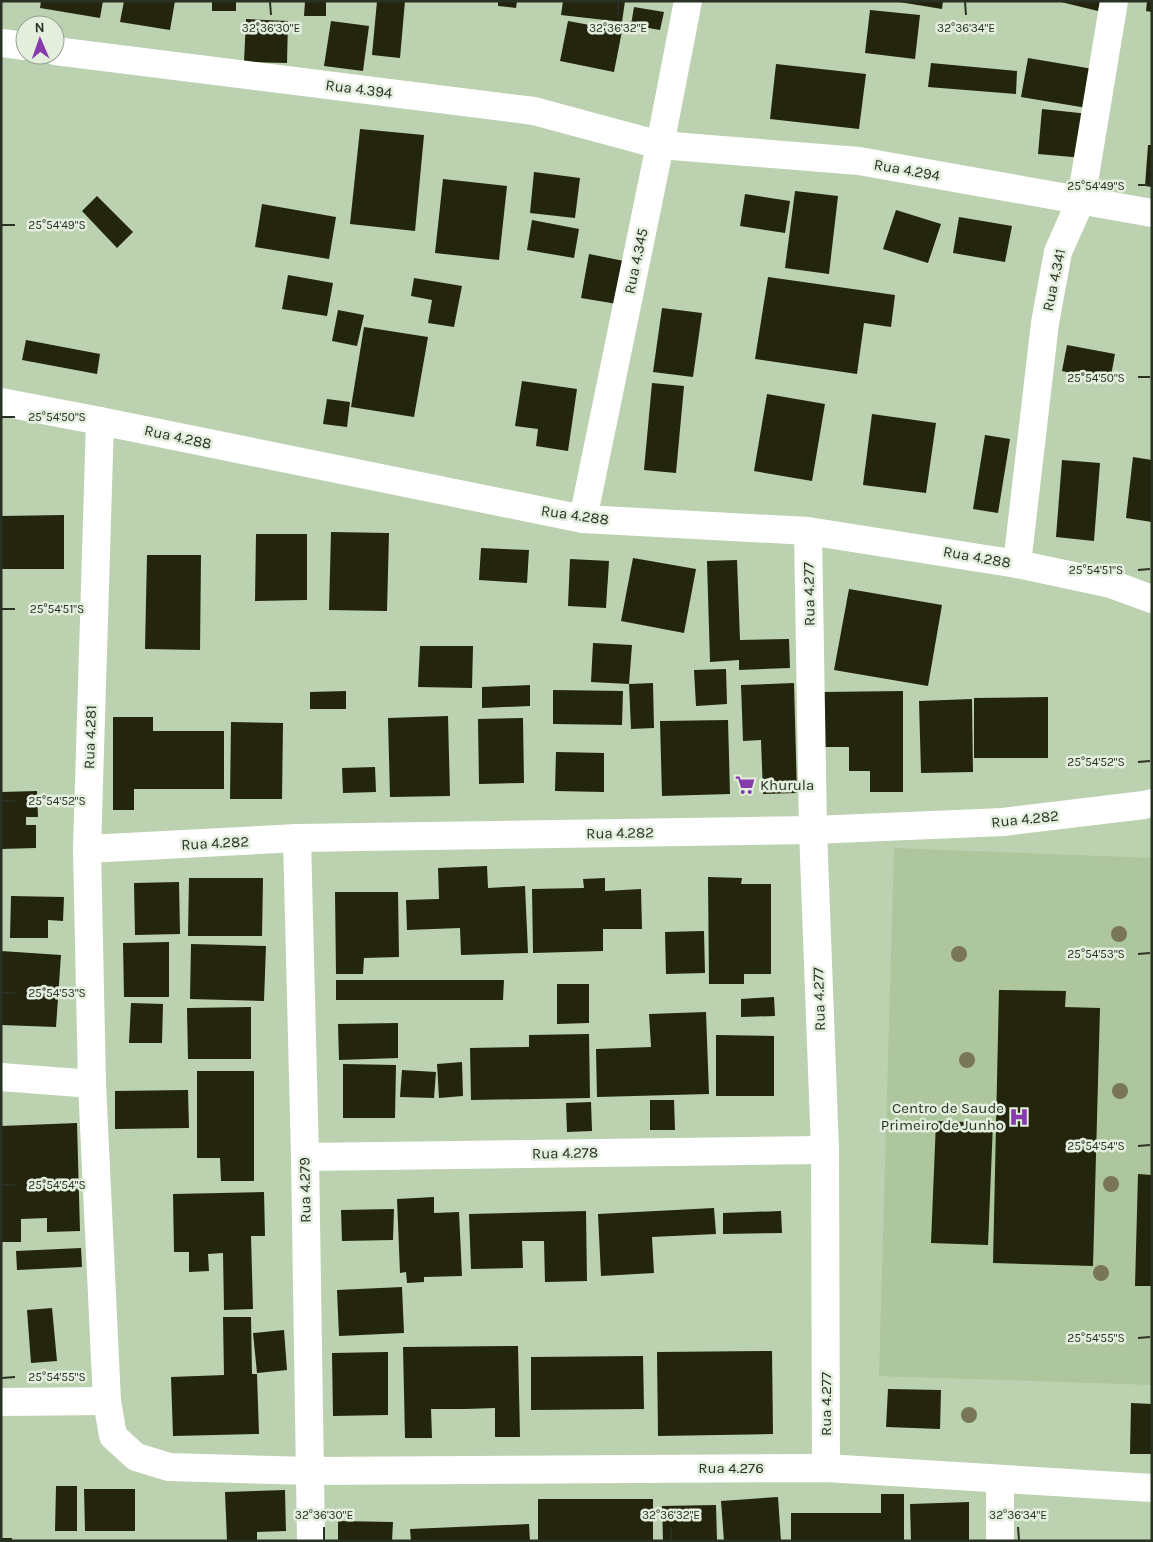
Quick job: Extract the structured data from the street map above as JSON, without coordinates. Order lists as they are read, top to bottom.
{
  "streets": {
    "street": [
      "Rua 4.394",
      "Rua 4.294",
      "Rua 4.345",
      "Rua 4.341",
      "Rua 4.288",
      "Rua 4.277",
      "Rua 4.281",
      "Rua 4.282",
      "Rua 4.278",
      "Rua 4.279",
      "Rua 4.276"
    ]
  },
  "crossings": [
    ["Rua 4.394", "Rua 4.294"],
    ["Rua 4.394", "Rua 4.345"],
    ["Rua 4.294", "Rua 4.345"],
    ["Rua 4.294", "Rua 4.341"],
    ["Rua 4.345", "Rua 4.288"],
    ["Rua 4.341", "Rua 4.288"],
    ["Rua 4.288", "Rua 4.277"],
    ["Rua 4.288", "Rua 4.281"],
    ["Rua 4.277", "Rua 4.282"],
    ["Rua 4.277", "Rua 4.278"],
    ["Rua 4.277", "Rua 4.276"],
    ["Rua 4.281", "Rua 4.282"],
    ["Rua 4.281", "Rua 4.276"],
    ["Rua 4.282", "Rua 4.279"],
    ["Rua 4.278", "Rua 4.279"],
    ["Rua 4.279", "Rua 4.276"]
  ],
  "places": {
    "supermarket": ["Khurula"],
    "hospital": ["Centro de Saude Primeiro de Junho"]
  },
  "north": "top",
  "coordinates": [
    "32°36'30\"E",
    "32°36'32\"E",
    "32°36'34\"E",
    "25°54'49\"S",
    "25°54'50\"S",
    "25°54'51\"S",
    "25°54'52\"S",
    "25°54'53\"S",
    "25°54'54\"S",
    "25°54'55\"S"
  ]
}
